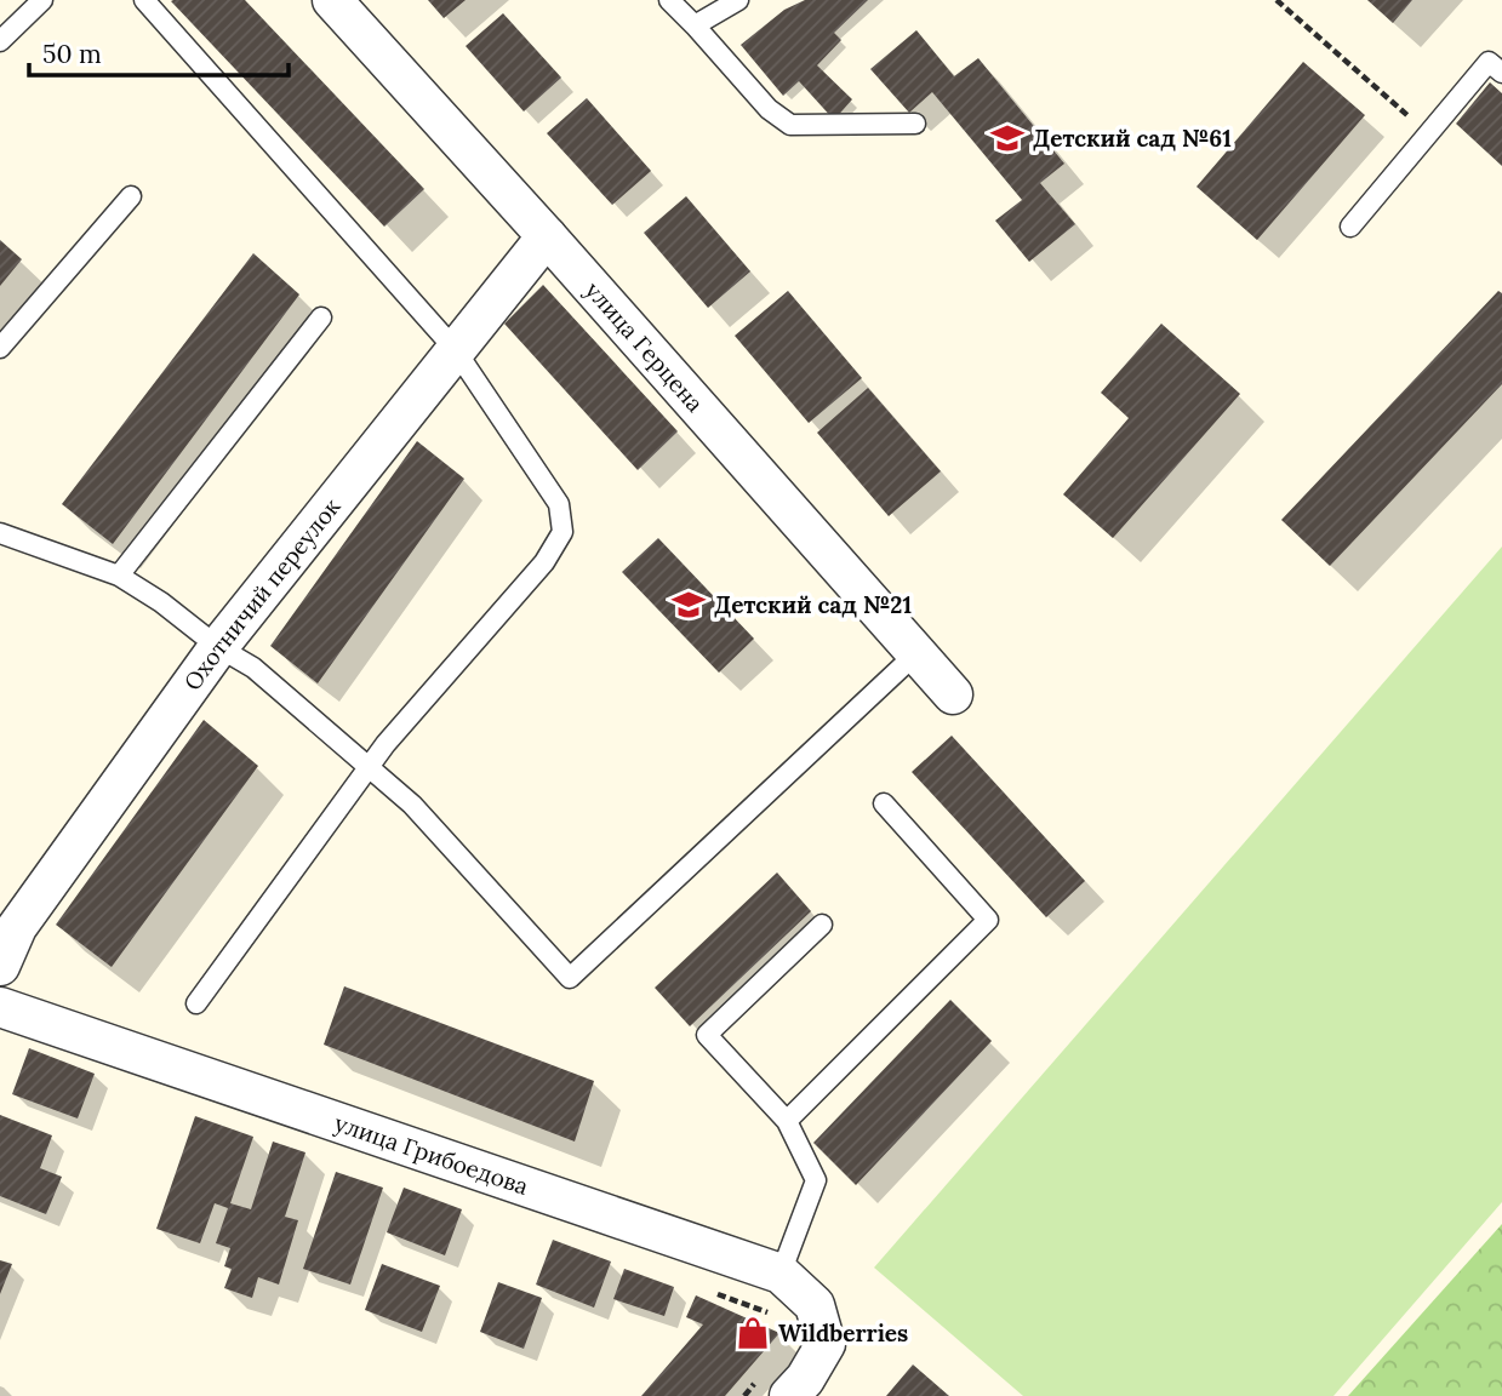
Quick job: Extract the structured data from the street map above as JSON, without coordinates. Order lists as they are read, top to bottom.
{
  "streets": {
    "street": ["улица Герцена", "Охотничий переулок", "улица Грибоедова"]
  },
  "crossings": [
    ["улица Герцена", "Охотничий переулок"]
  ],
  "places": {
    "school or university": ["Детский сад №61", "Детский сад №21"],
    "shop": ["Wildberries"]
  },
  "scale_bar": "50 m"
}
